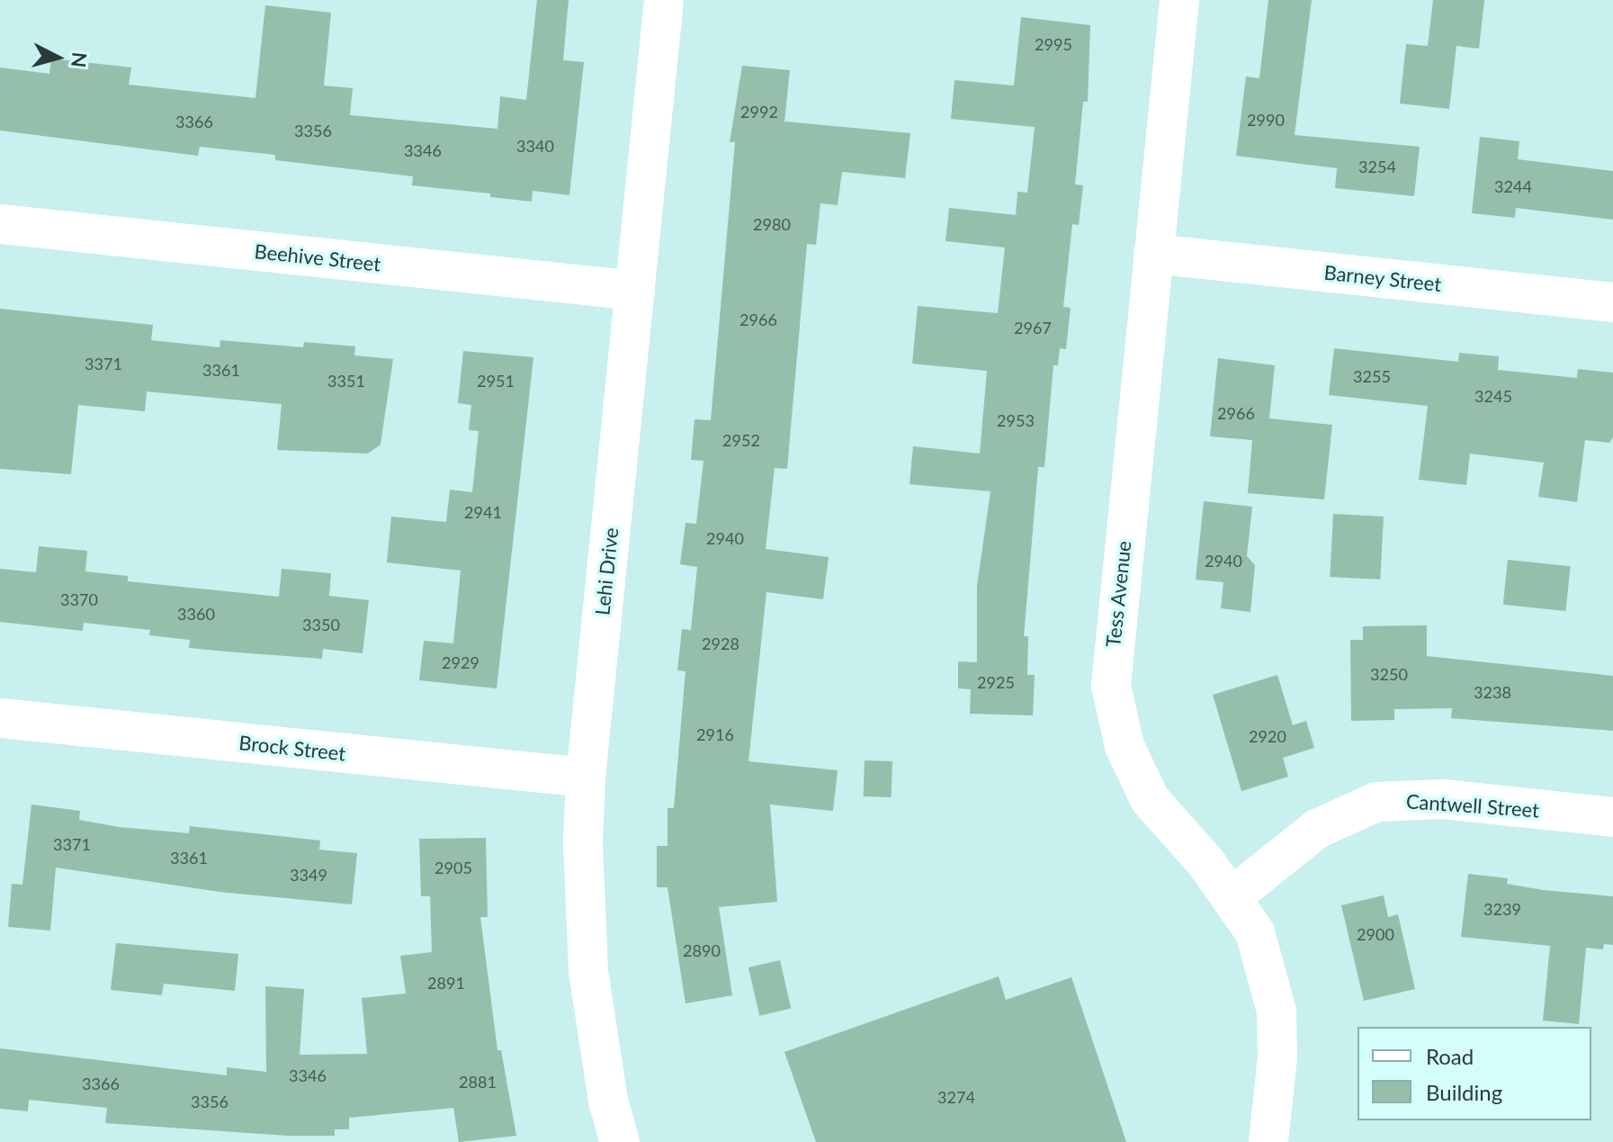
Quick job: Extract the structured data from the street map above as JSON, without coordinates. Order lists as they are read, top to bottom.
{
  "streets": {
    "street": [
      "Beehive Street",
      "Barney Street",
      "Lehi Drive",
      "Tess Avenue",
      "Brock Street",
      "Cantwell Street"
    ]
  },
  "crossings": [
    ["Beehive Street", "Lehi Drive"],
    ["Barney Street", "Tess Avenue"],
    ["Lehi Drive", "Brock Street"],
    ["Tess Avenue", "Cantwell Street"]
  ],
  "house_numbers": [
    "2995",
    "2992",
    "2990",
    "3366",
    "3356",
    "3340",
    "3346",
    "3254",
    "3244",
    "2980",
    "2966",
    "2967",
    "3371",
    "3361",
    "3255",
    "3351",
    "2951",
    "3245",
    "2966",
    "2953",
    "2952",
    "2941",
    "2940",
    "2940",
    "3370",
    "3360",
    "3350",
    "2928",
    "2929",
    "3250",
    "2925",
    "3238",
    "2916",
    "2920",
    "3371",
    "3361",
    "2905",
    "3349",
    "3239",
    "2900",
    "2890",
    "2891",
    "3346",
    "2881",
    "3366",
    "3274",
    "3356"
  ],
  "legend": ["Road", "Building"],
  "north": "right"
}
